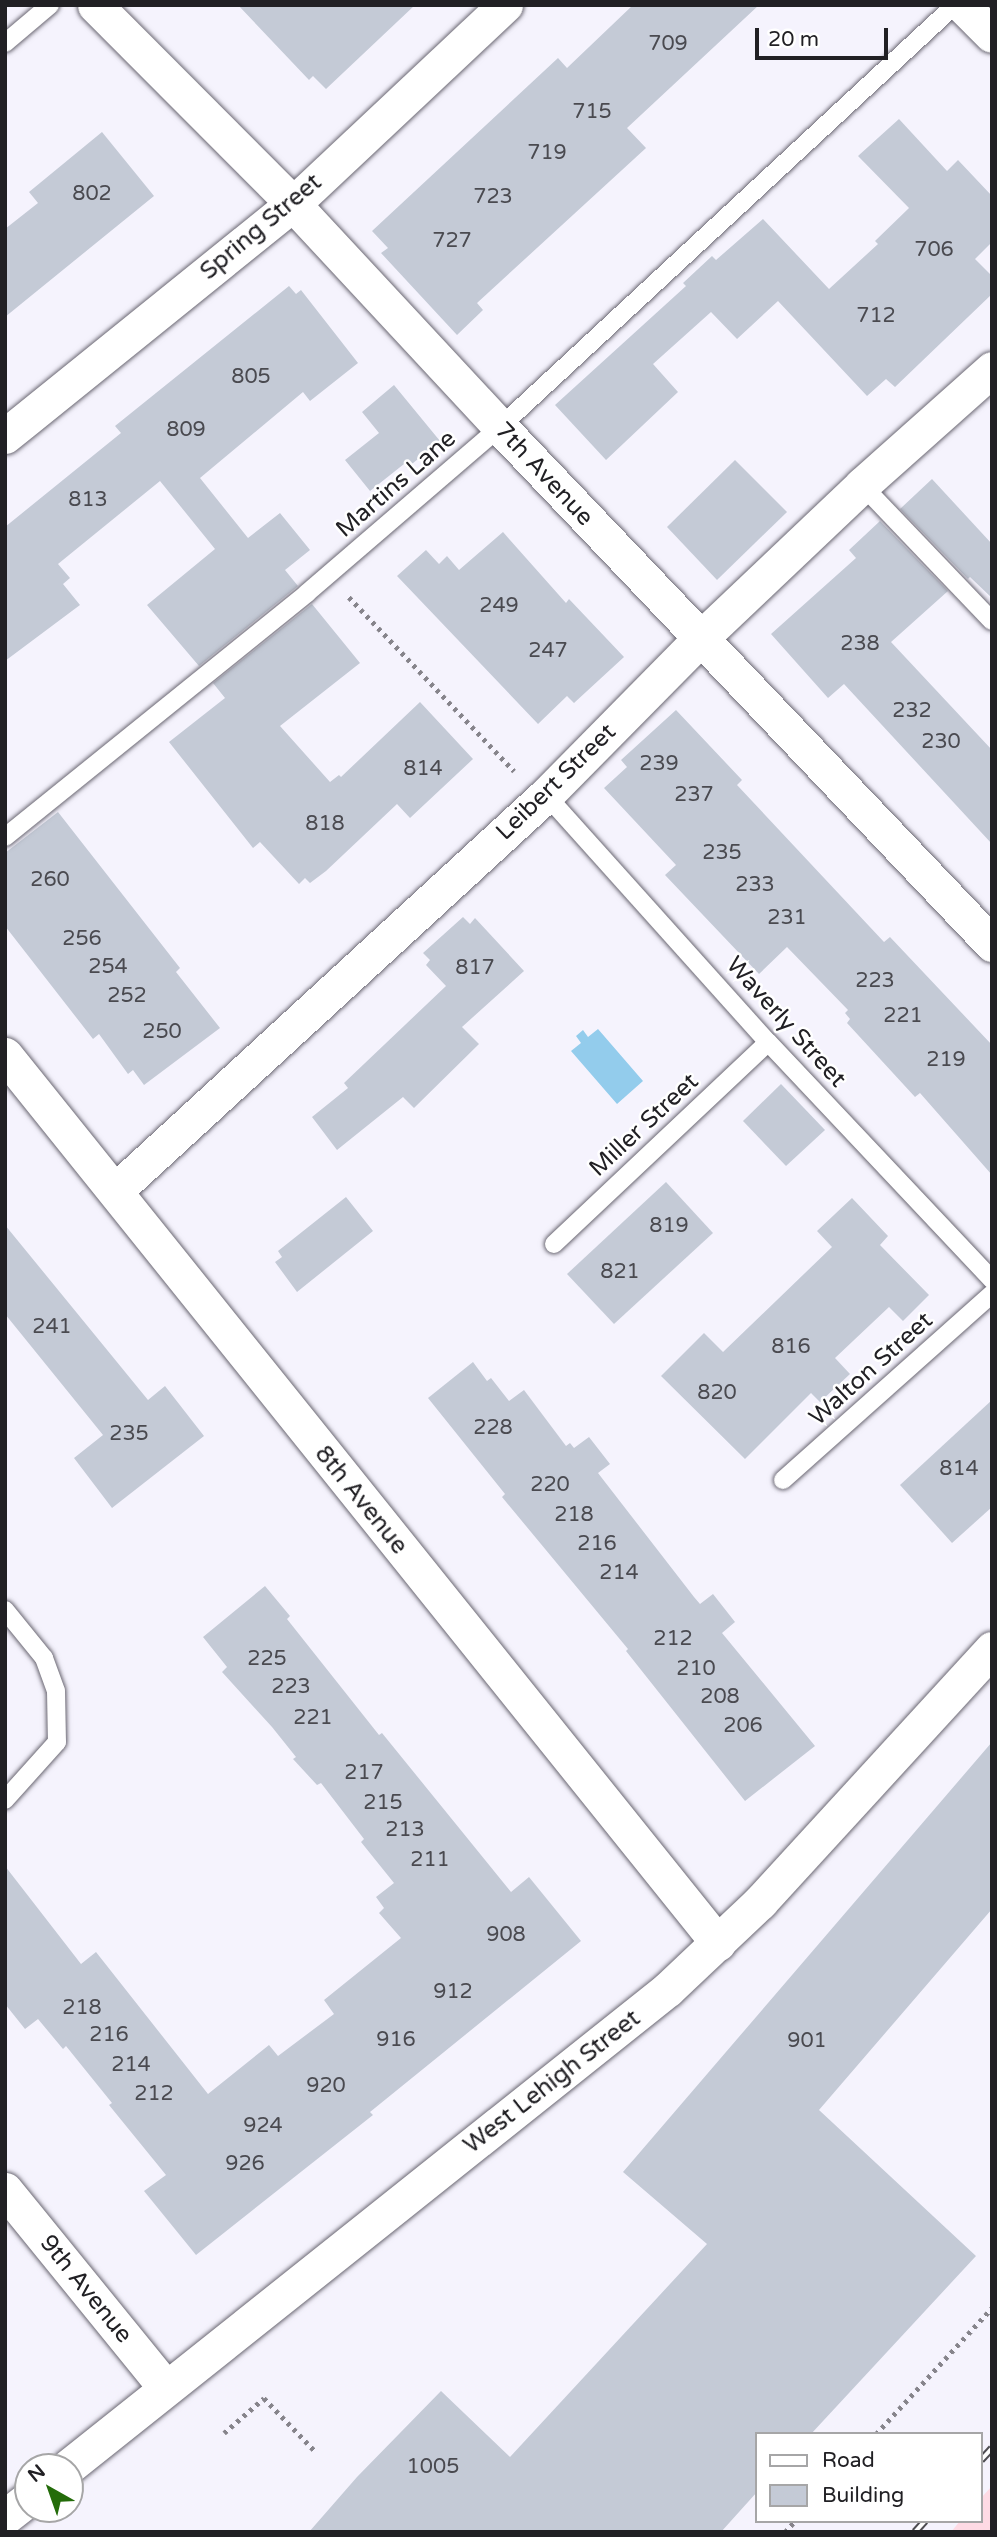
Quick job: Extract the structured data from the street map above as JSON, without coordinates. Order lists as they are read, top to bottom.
{
  "streets": {
    "street": [
      "Spring Street",
      "7th Avenue",
      "Leibert Street",
      "8th Avenue",
      "West Lehigh Street",
      "9th Avenue"
    ],
    "lane": [
      "Martins Lane",
      "Waverly Street",
      "Miller Street",
      "Walton Street"
    ]
  },
  "crossings": [
    ["Spring Street", "7th Avenue"],
    ["7th Avenue", "Martins Lane"],
    ["7th Avenue", "Leibert Street"],
    ["Leibert Street", "Waverly Street"],
    ["Leibert Street", "8th Avenue"],
    ["Waverly Street", "Miller Street"],
    ["8th Avenue", "West Lehigh Street"],
    ["West Lehigh Street", "9th Avenue"]
  ],
  "house_numbers": [
    "709",
    "715",
    "719",
    "802",
    "723",
    "727",
    "706",
    "712",
    "805",
    "809",
    "813",
    "249",
    "238",
    "247",
    "232",
    "230",
    "239",
    "814",
    "237",
    "818",
    "235",
    "260",
    "233",
    "231",
    "256",
    "254",
    "817",
    "223",
    "252",
    "221",
    "250",
    "219",
    "819",
    "821",
    "241",
    "816",
    "820",
    "228",
    "235",
    "814",
    "220",
    "218",
    "216",
    "214",
    "212",
    "225",
    "210",
    "223",
    "208",
    "221",
    "206",
    "217",
    "215",
    "213",
    "211",
    "908",
    "912",
    "218",
    "216",
    "916",
    "901",
    "214",
    "920",
    "212",
    "924",
    "926",
    "1005"
  ],
  "legend": ["Road", "Building"],
  "scale_bar": "20 m",
  "north": "top left"
}
